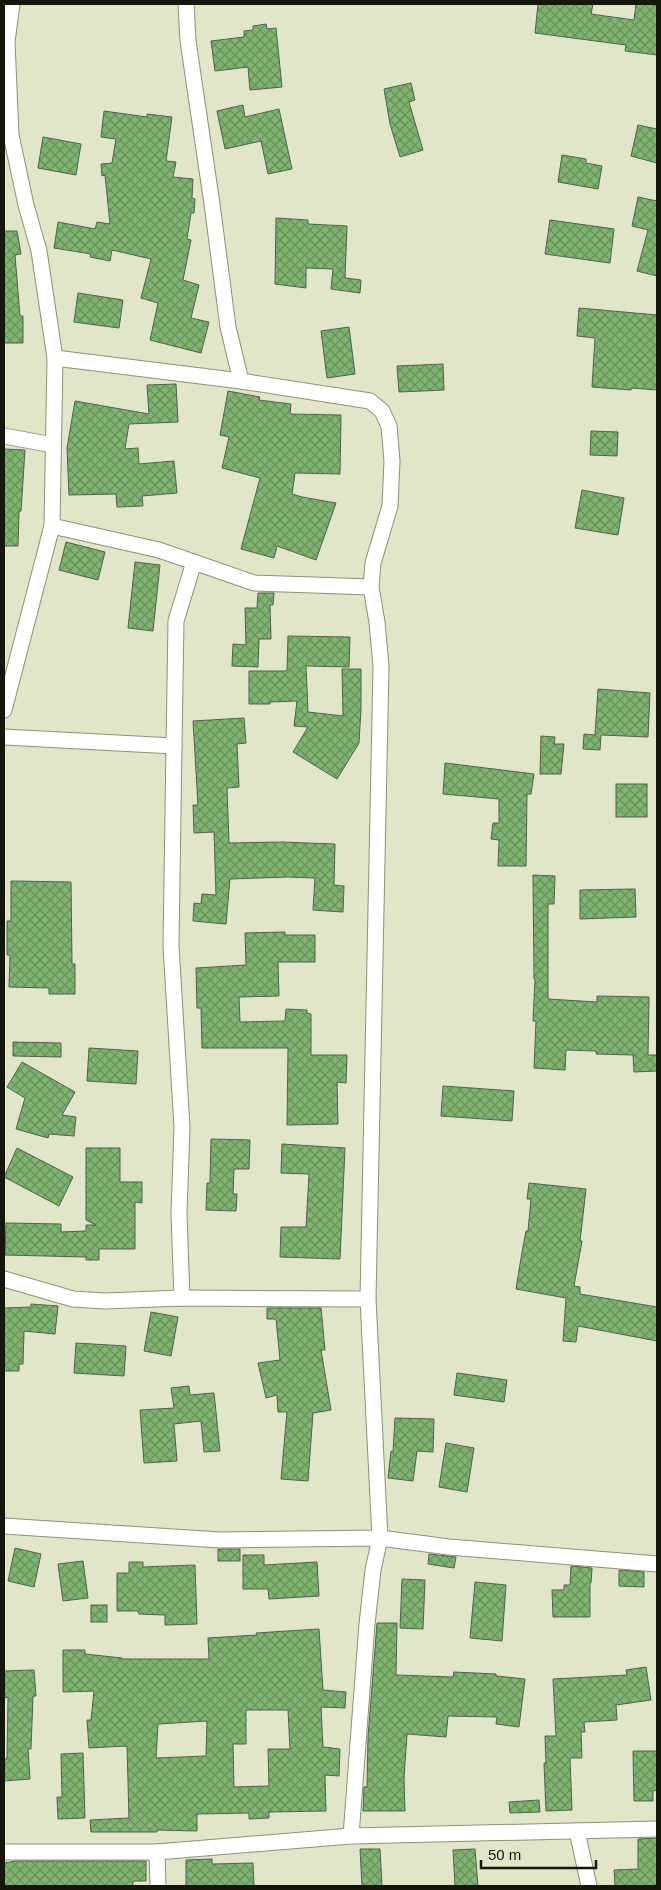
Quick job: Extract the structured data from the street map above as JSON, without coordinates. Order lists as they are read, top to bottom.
{
  "scale_bar": "50 m"
}
